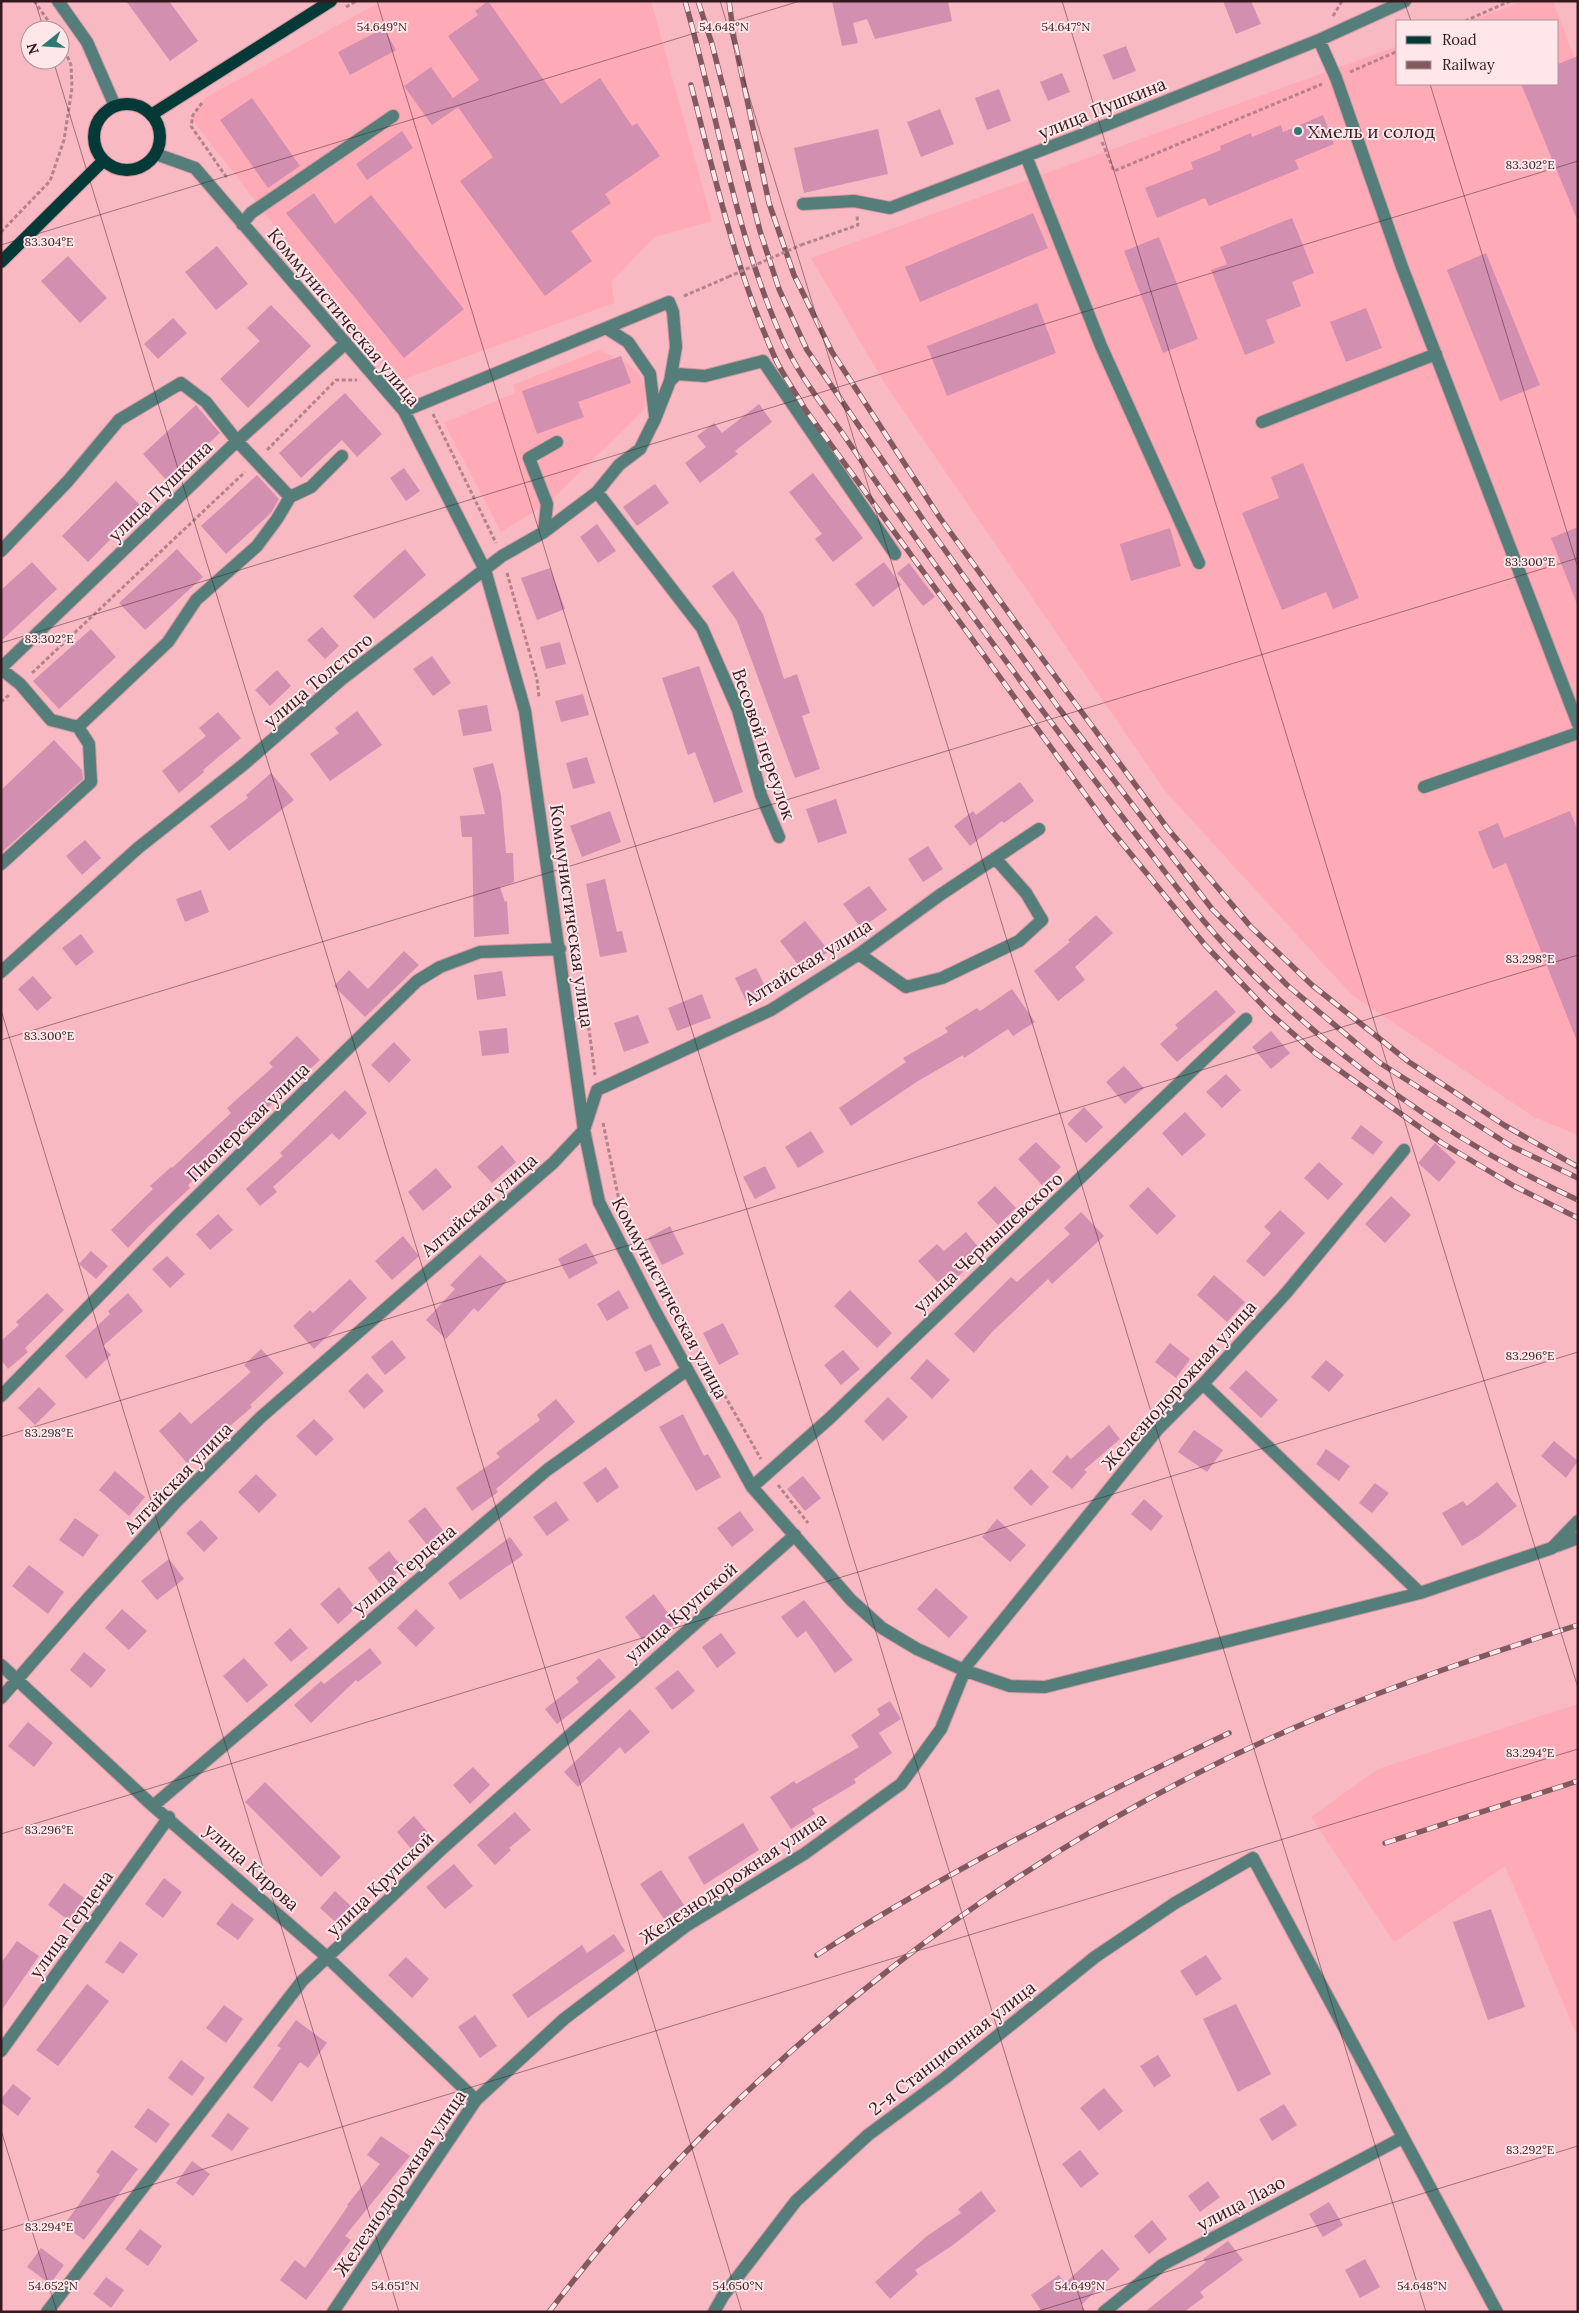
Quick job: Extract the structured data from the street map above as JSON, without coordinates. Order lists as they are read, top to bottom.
{
  "streets": {
    "street": [
      "улица Пушкина",
      "Коммунистическая улица",
      "улица Толстого",
      "Весовой переулок",
      "Алтайская улица",
      "Пионерская улица",
      "улица Чернышевского",
      "Железнодорожная улица",
      "улица Герцена",
      "улица Крупской",
      "улица Кирова",
      "2-я Станционная улица",
      "улица Лазо"
    ]
  },
  "crossings": [
    ["улица Пушкина", "Коммунистическая улица"],
    ["Коммунистическая улица", "улица Толстого"],
    ["Коммунистическая улица", "Алтайская улица"],
    ["Коммунистическая улица", "Пионерская улица"],
    ["Коммунистическая улица", "улица Чернышевского"],
    ["Коммунистическая улица", "Железнодорожная улица"],
    ["Коммунистическая улица", "улица Герцена"],
    ["Коммунистическая улица", "улица Крупской"],
    ["улица Толстого", "Весовой переулок"],
    ["Алтайская улица", "улица Кирова"],
    ["Железнодорожная улица", "улица Кирова"],
    ["улица Герцена", "улица Кирова"],
    ["улица Крупской", "улица Кирова"],
    ["2-я Станционная улица", "улица Лазо"]
  ],
  "places": ["Хмель и солод"],
  "legend": ["Road", "Railway"],
  "north": "left",
  "coordinates": [
    "54.649°N",
    "54.648°N",
    "54.647°N",
    "83.302°E",
    "83.304°E",
    "83.300°E",
    "83.298°E",
    "83.296°E",
    "83.294°E",
    "83.292°E",
    "54.652°N",
    "54.651°N",
    "54.650°N"
  ]
}
